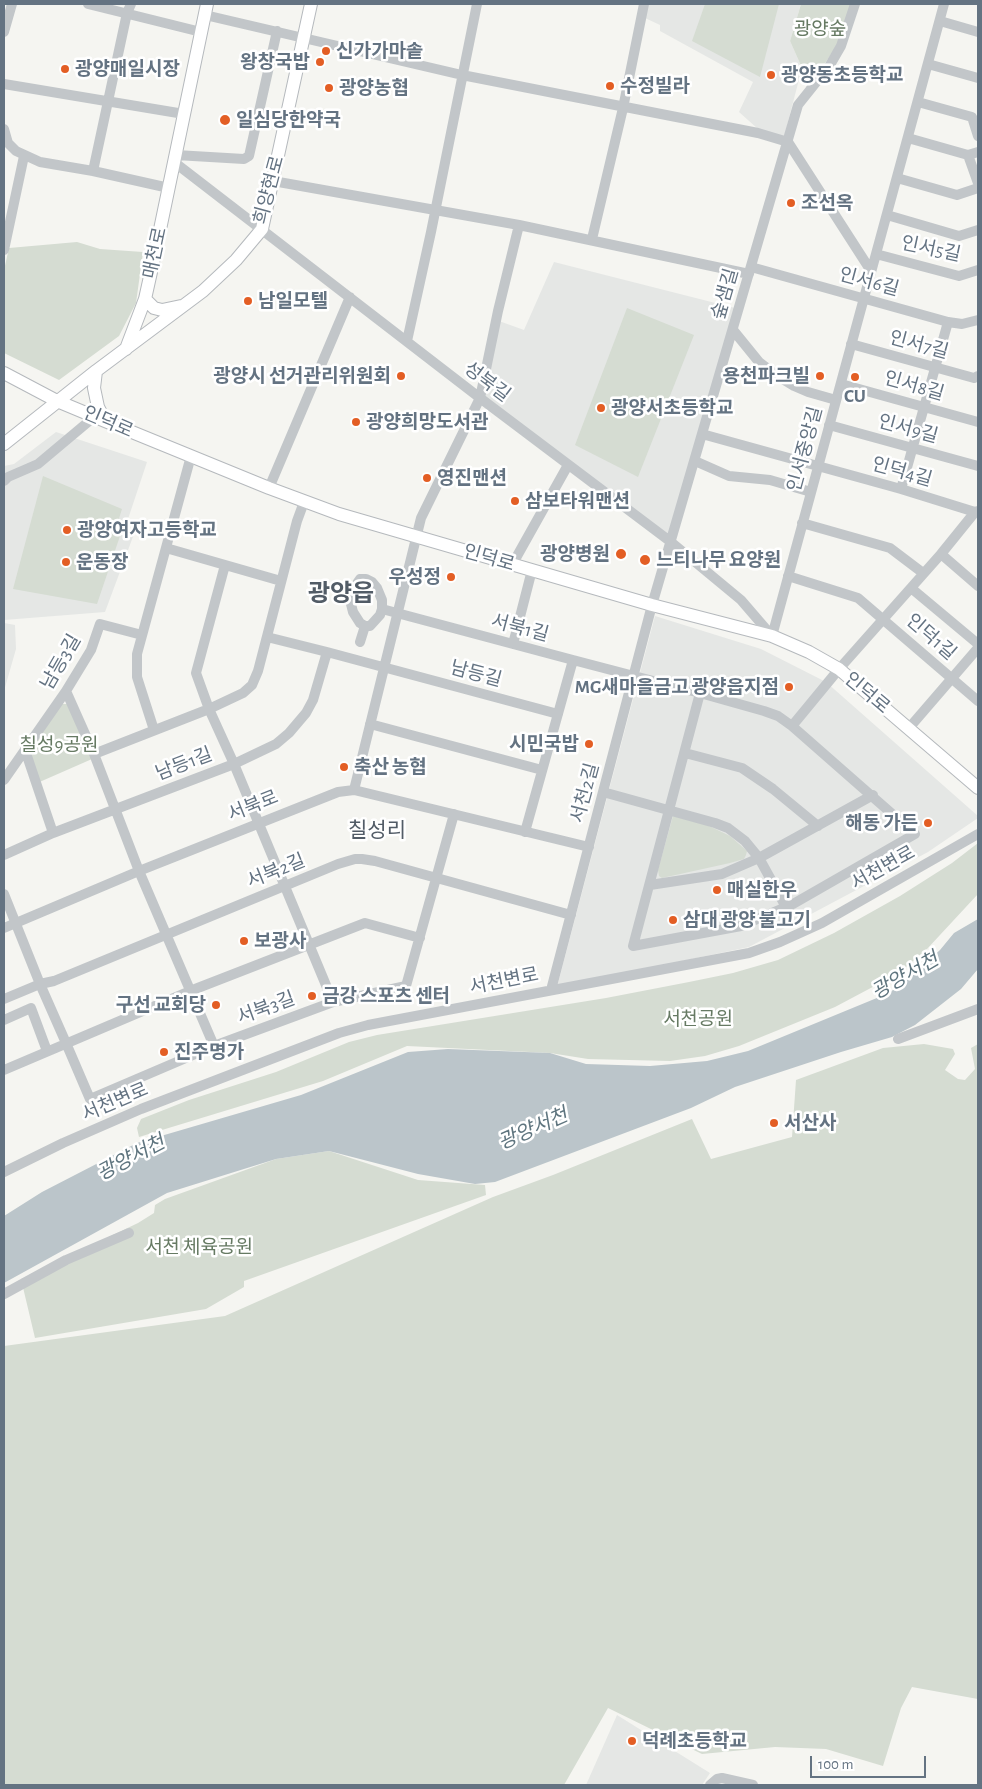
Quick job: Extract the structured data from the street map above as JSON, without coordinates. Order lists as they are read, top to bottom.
{
  "streets": {
    "main road": ["희양현로", "매천로", "인덕로"],
    "street": [
      "인서5길",
      "인서6길",
      "숲샘길",
      "인서7길",
      "성북길",
      "인서8길",
      "인서9길",
      "인서중앙길",
      "인덕4길",
      "서북1길",
      "인덕1길",
      "남등3길",
      "남등길",
      "남등1길",
      "서천2길",
      "서북로",
      "서천변로",
      "서북2길",
      "서북3길"
    ]
  },
  "crossings": [
    ["희양현로", "매천로"],
    ["희양현로", "인서6길"],
    ["희양현로", "성북길"],
    ["인서5길", "인서중앙길"],
    ["매천로", "성북길"],
    ["인서6길", "숲샘길"],
    ["인서6길", "인서중앙길"],
    ["숲샘길", "성북길"],
    ["숲샘길", "인덕로"],
    ["숲샘길", "인덕4길"],
    ["숲샘길", "서천2길"],
    ["인서7길", "인서중앙길"],
    ["성북길", "인덕로"],
    ["성북길", "인서중앙길"],
    ["인서8길", "인서중앙길"],
    ["인덕로", "인서중앙길"],
    ["인덕로", "인덕4길"],
    ["인덕로", "서천2길"],
    ["인서9길", "인서중앙길"],
    ["인서중앙길", "인덕4길"],
    ["인덕4길", "서북1길"],
    ["인덕4길", "인덕1길"],
    ["서북1길", "서천2길"],
    ["남등길", "남등1길"],
    ["서천2길", "서북로"],
    ["서천2길", "서천변로"],
    ["서천2길", "서북2길"],
    ["서북로", "서북3길"],
    ["서북2길", "서북3길"]
  ],
  "districts": ["광양읍", "칠성리"],
  "water": ["광양서천"],
  "parks": [
    "광양숲",
    "칠성9공원",
    "서천공원",
    "서천 체육공원"
  ],
  "places": [
    "신가가마솥",
    "왕창국밥",
    "광양매일시장",
    "광양동초등학교",
    "수정빌라",
    "광양농협",
    "일심당한약국",
    "조선옥",
    "남일모텔",
    "광양시 선거관리위원회",
    "용천파크빌",
    "CU",
    "광양서초등학교",
    "광양희망도서관",
    "영진맨션",
    "삼보타워맨션",
    "광양여자고등학교",
    "광양병원",
    "느티나무 요양원",
    "운동장",
    "우성정",
    "MG새마을금고 광양읍지점",
    "시민국밥",
    "축산 농협",
    "해동 가든",
    "매실한우",
    "삼대 광양 불고기",
    "보광사",
    "금강 스포츠 센터",
    "구선 교회당",
    "진주명가",
    "서산사",
    "덕례초등학교"
  ],
  "scale_bar": "100 m"
}
